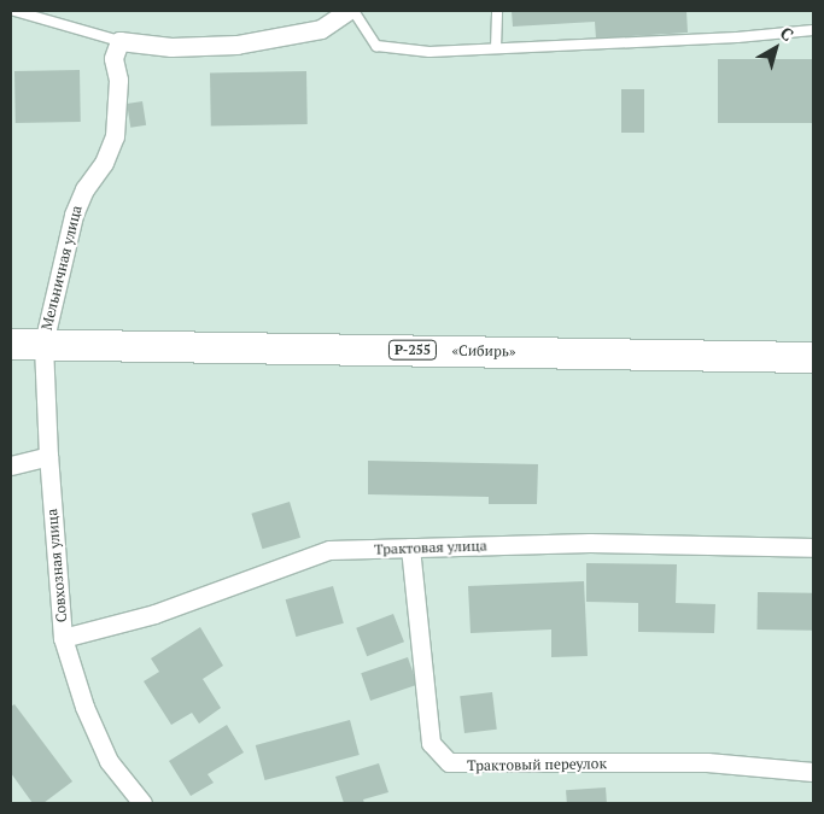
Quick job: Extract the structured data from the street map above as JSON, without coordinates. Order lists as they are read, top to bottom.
{
  "streets": {
    "highway": ["Р-255", "«Сибирь»"],
    "street": [
      "Мельничная улица",
      "Трактовая улица",
      "Совхозная улица",
      "Трактовый переулок"
    ]
  },
  "crossings": [
    ["Мельничная улица", "«Сибирь»"],
    ["Мельничная улица", "Совхозная улица"],
    ["«Сибирь»", "Совхозная улица"],
    ["Трактовая улица", "Совхозная улица"],
    ["Трактовая улица", "Трактовый переулок"]
  ],
  "north": "top right"
}
